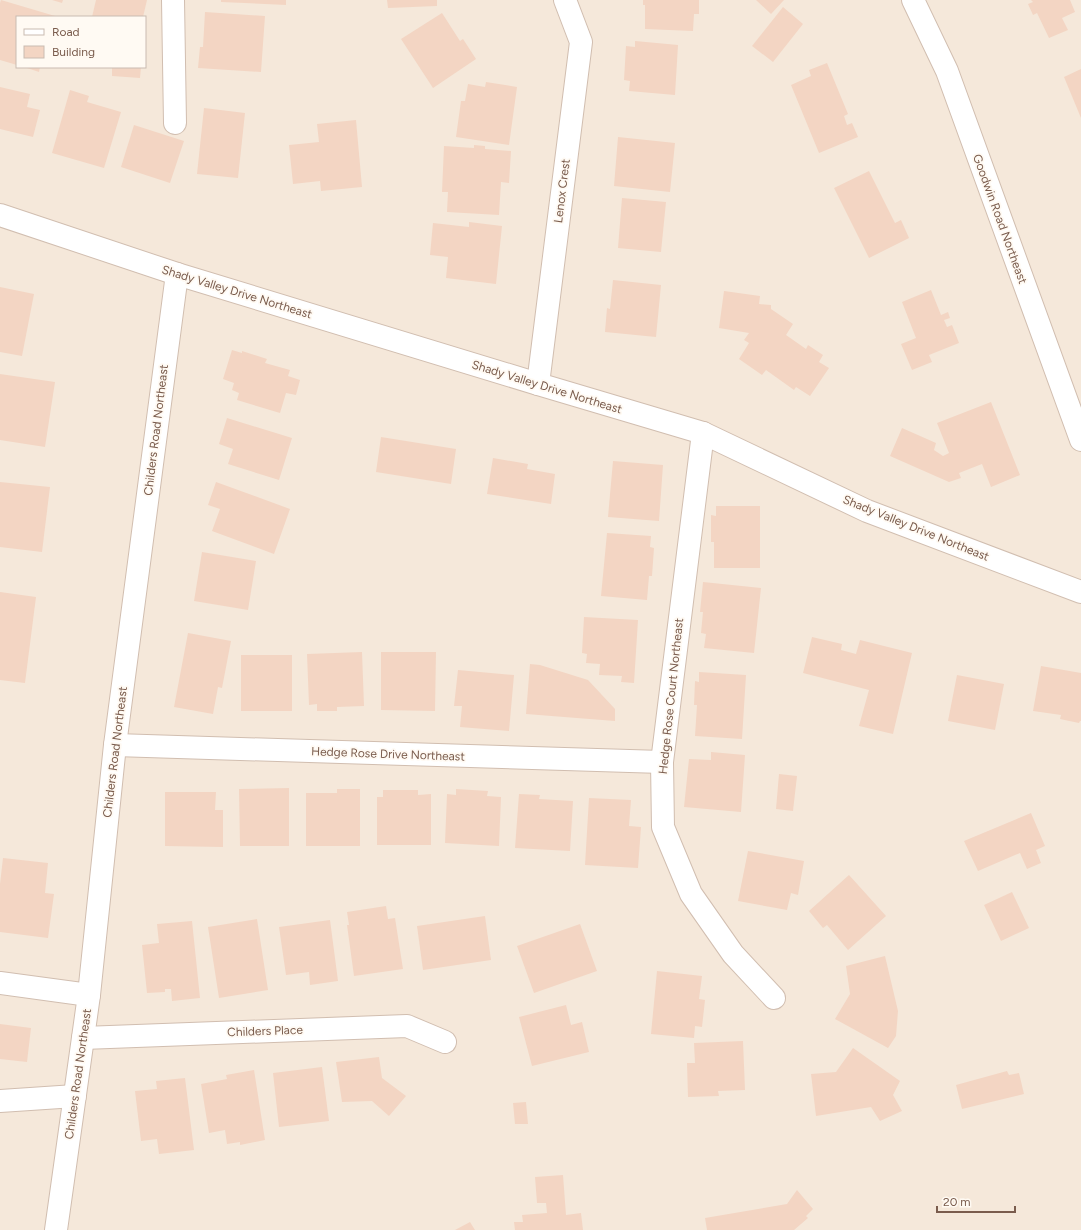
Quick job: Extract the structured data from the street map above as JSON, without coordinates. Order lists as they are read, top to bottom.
{
  "streets": {
    "street": [
      "Lenox Crest",
      "Goodwin Road Northeast",
      "Shady Valley Drive Northeast",
      "Childers Road Northeast",
      "Hedge Rose Court Northeast",
      "Hedge Rose Drive Northeast",
      "Childers Place"
    ]
  },
  "crossings": [
    ["Lenox Crest", "Shady Valley Drive Northeast"],
    ["Shady Valley Drive Northeast", "Childers Road Northeast"],
    ["Shady Valley Drive Northeast", "Hedge Rose Court Northeast"],
    ["Childers Road Northeast", "Hedge Rose Drive Northeast"],
    ["Childers Road Northeast", "Childers Place"],
    ["Hedge Rose Court Northeast", "Hedge Rose Drive Northeast"]
  ],
  "legend": ["Road", "Building"],
  "scale_bar": "20 m"
}
